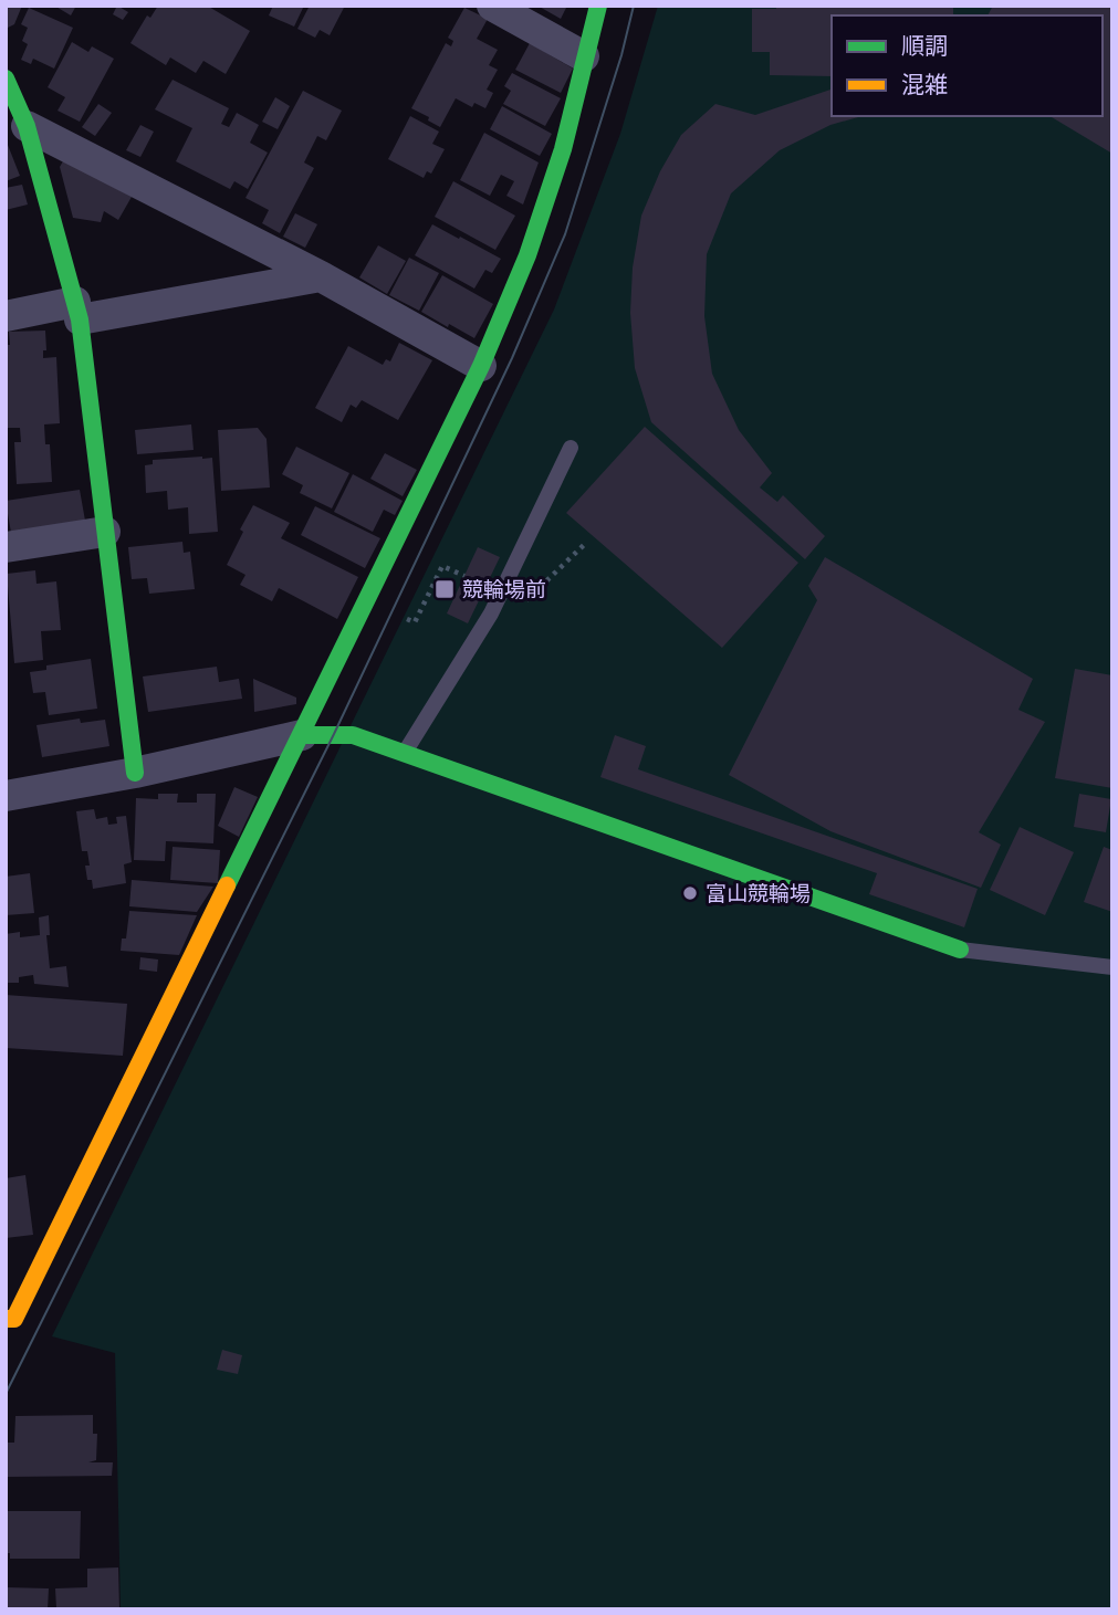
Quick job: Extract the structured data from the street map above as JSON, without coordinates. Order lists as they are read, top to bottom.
{
  "places": {
    "transit": ["競輪場前"],
    "other": ["富山競輪場"]
  },
  "legend": ["順調", "混雑"]
}
